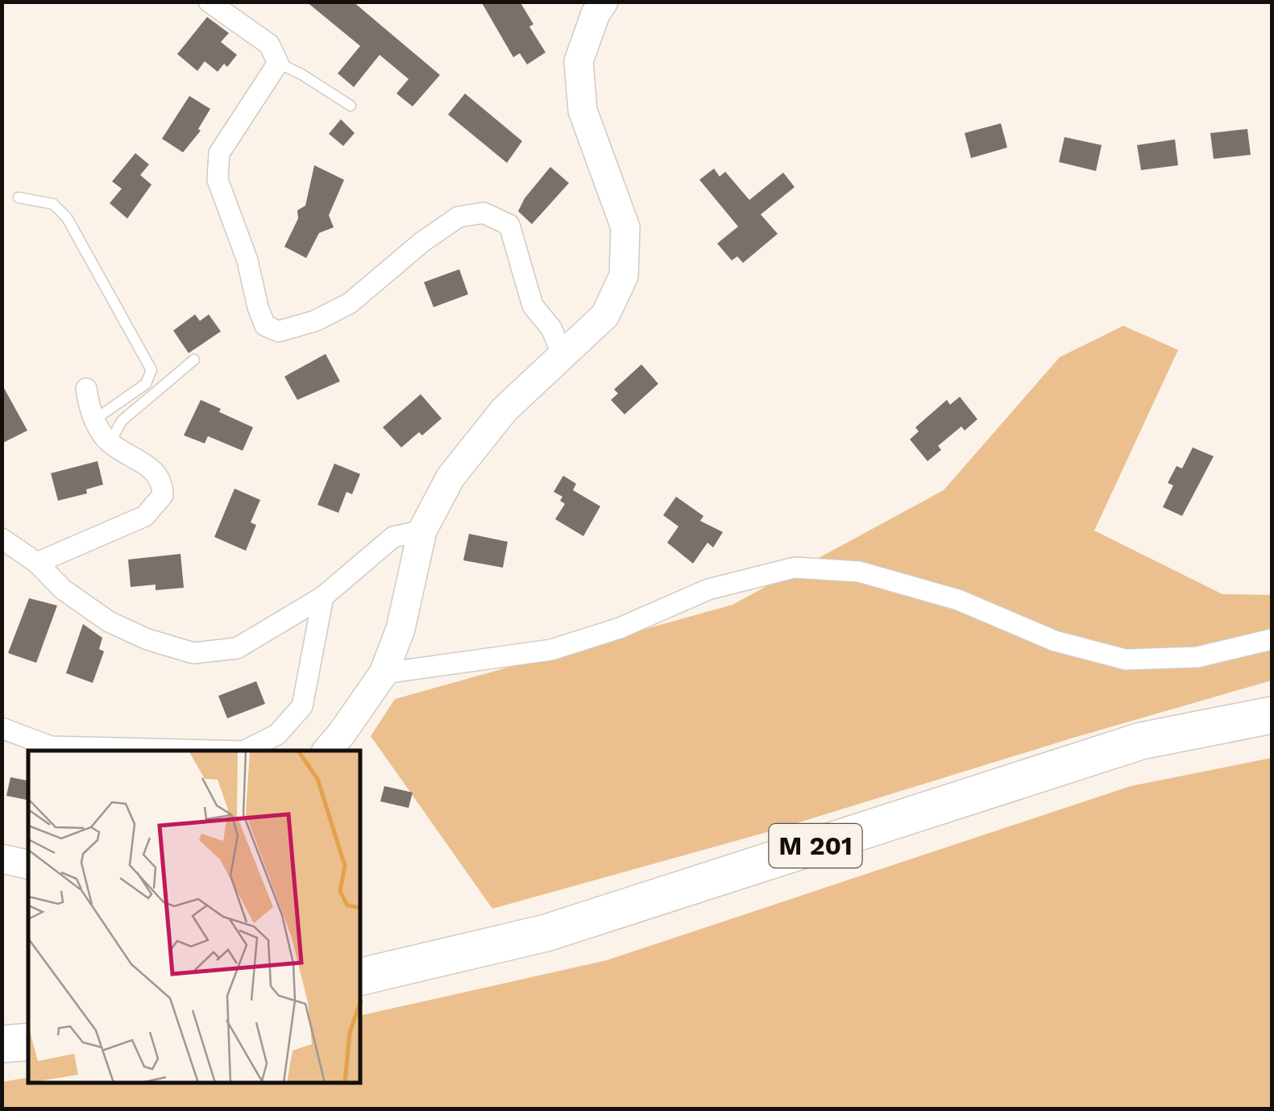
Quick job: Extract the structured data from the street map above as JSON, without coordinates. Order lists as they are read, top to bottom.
{
  "streets": {
    "highway": ["M 201"]
  }
}
